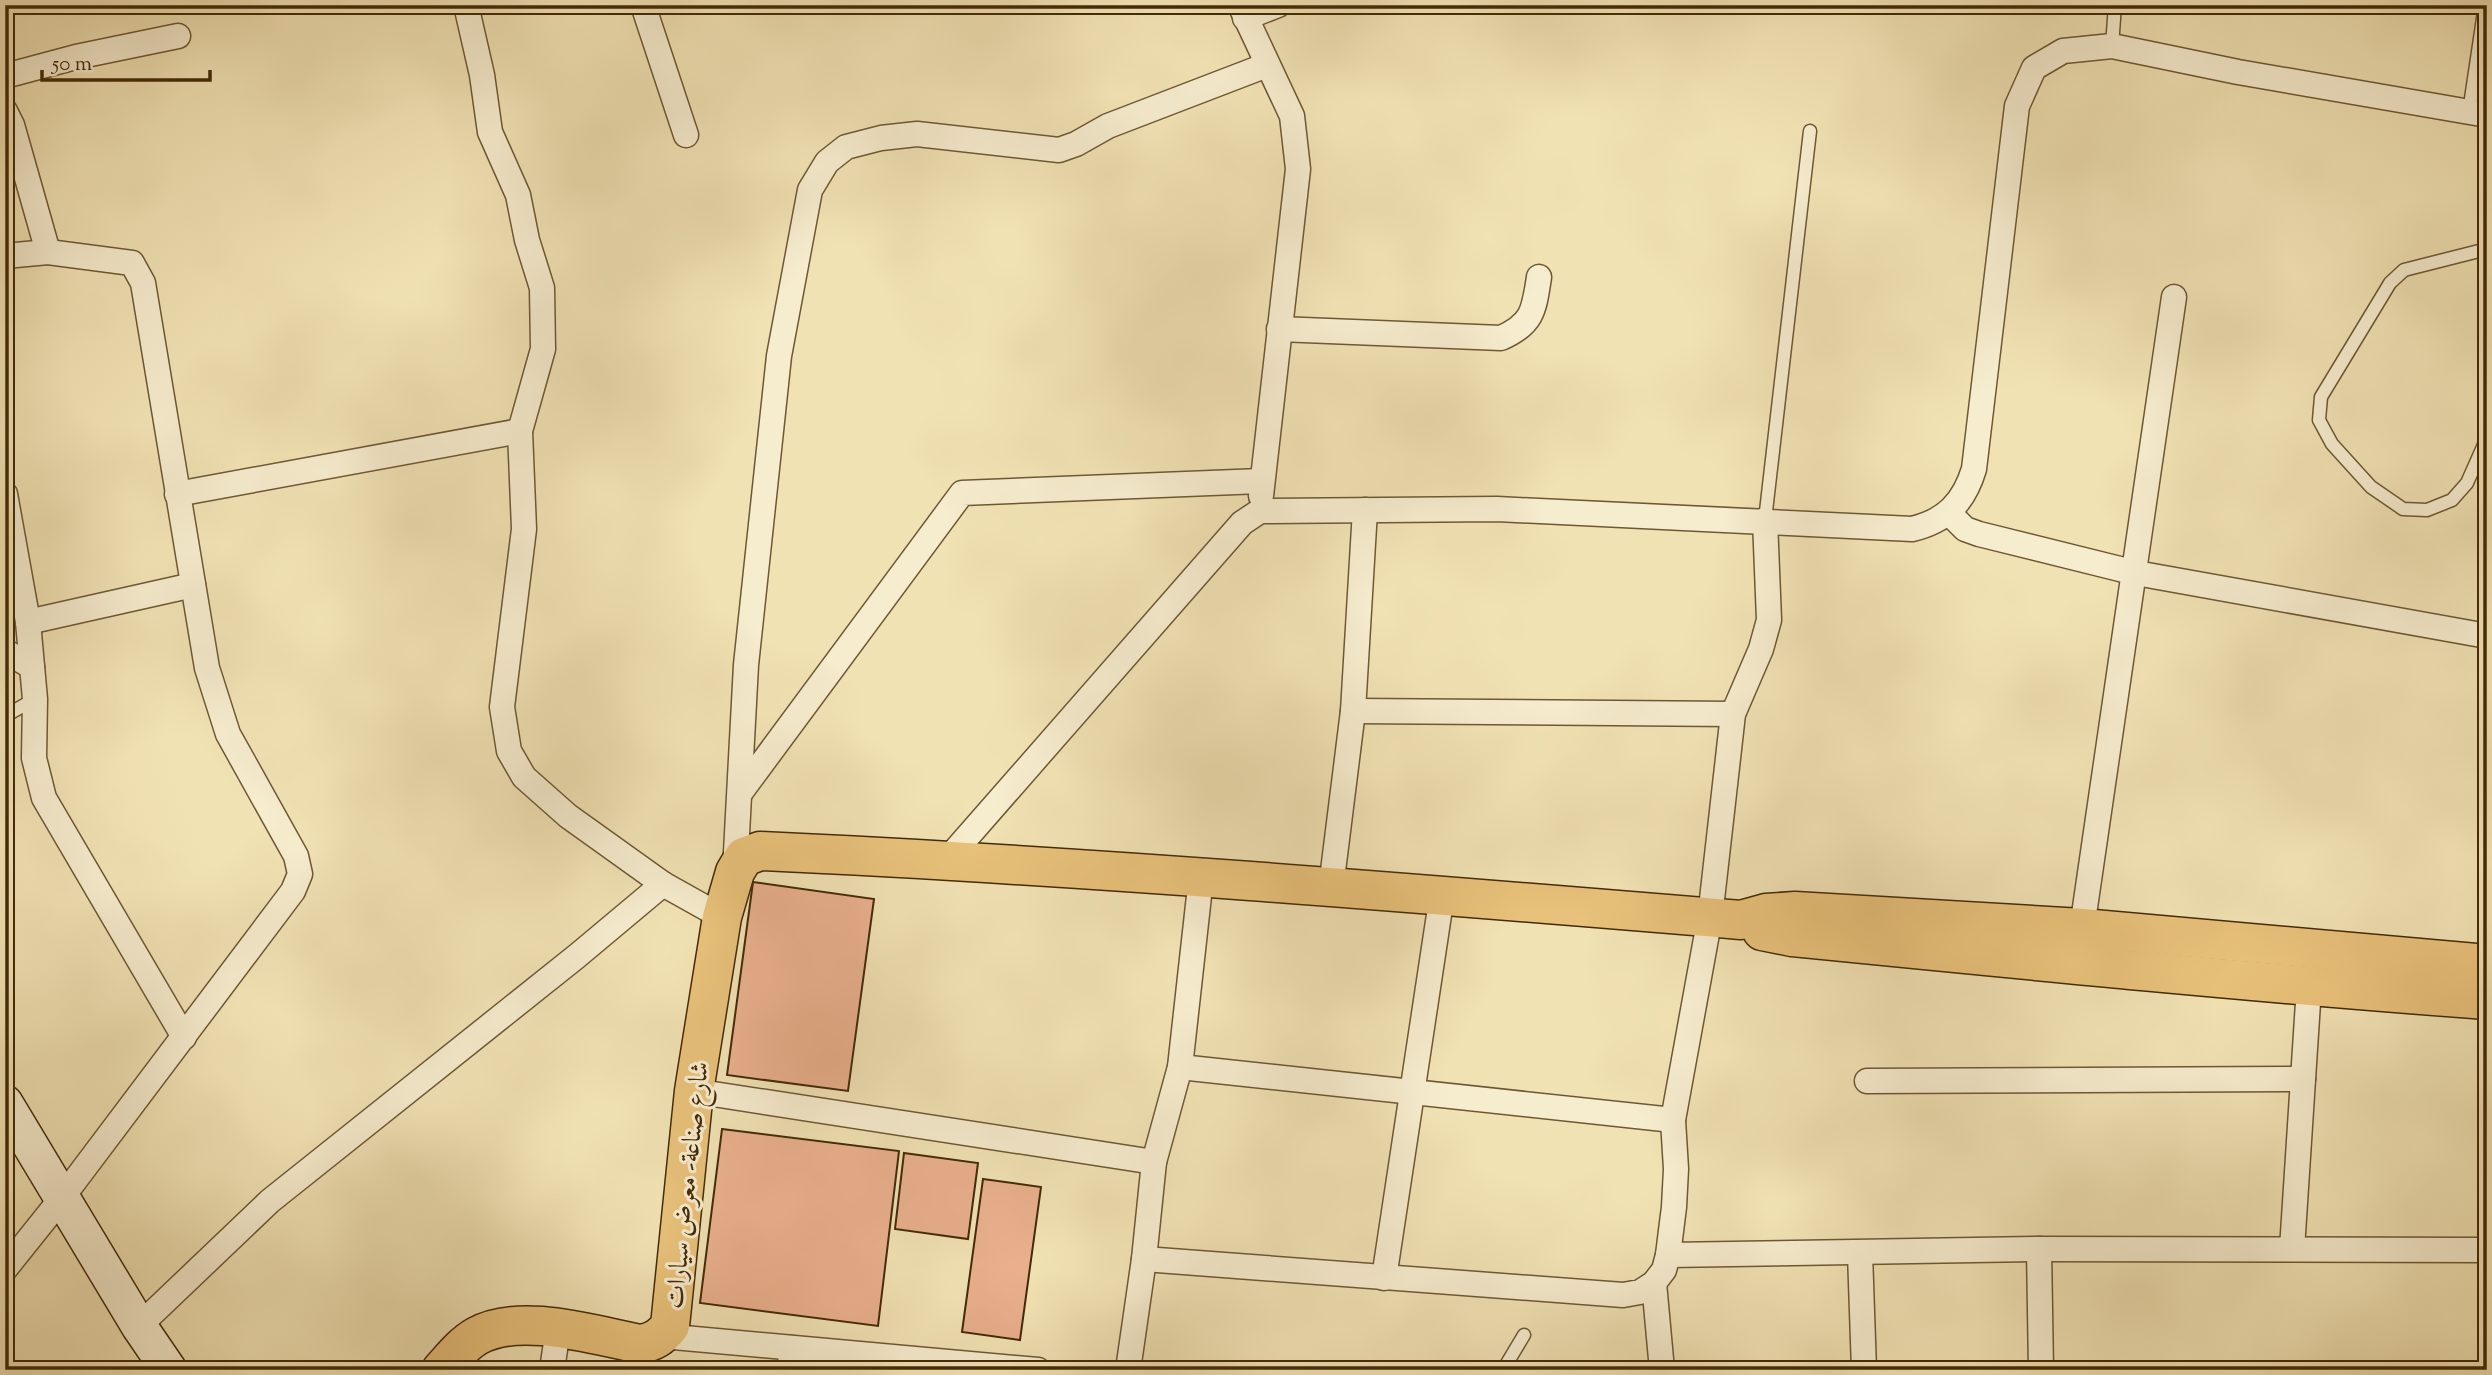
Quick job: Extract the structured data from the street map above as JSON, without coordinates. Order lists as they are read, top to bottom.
{
  "streets": {
    "main road": ["شارع صناعة- معرض سيارات"]
  },
  "scale_bar": "50 m"
}
